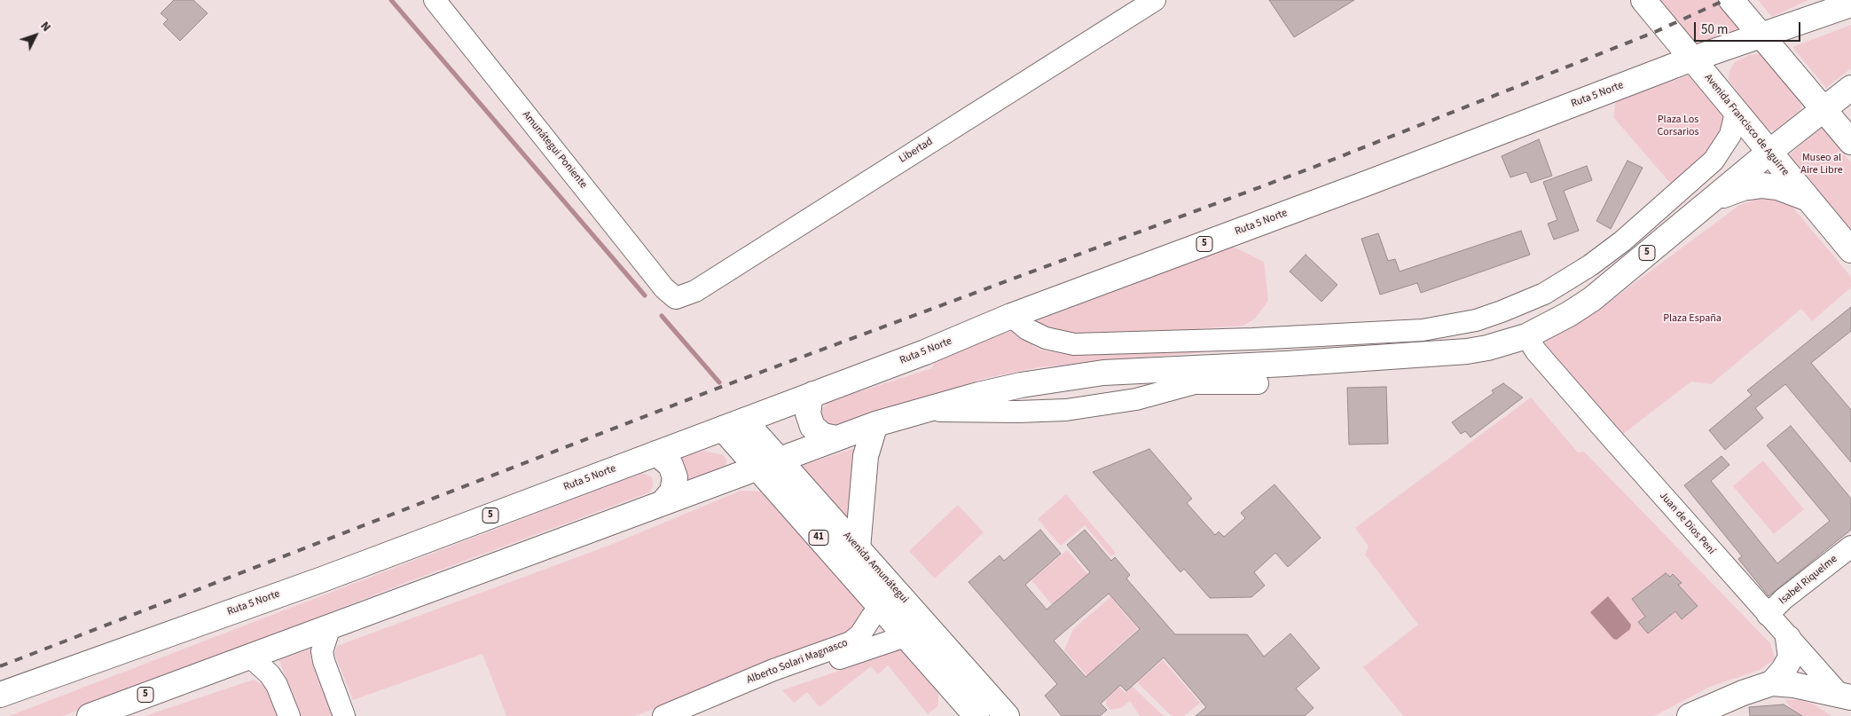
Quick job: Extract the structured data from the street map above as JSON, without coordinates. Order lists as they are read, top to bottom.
{
  "streets": {
    "main road": [
      "Ruta 5 Norte",
      "Avenida Francisco de Aguirre",
      "5",
      "41",
      "Avenida Amunátegui"
    ],
    "street": [
      "Amunátegui Poniente",
      "Libertad",
      "Juan de Dios Pení",
      "Isabel Riquelme",
      "Alberto Solari Magnasco"
    ]
  },
  "crossings": [
    ["Ruta 5 Norte", "Avenida Francisco de Aguirre"],
    ["Ruta 5 Norte", "Avenida Amunátegui"],
    ["Avenida Francisco de Aguirre", "5"],
    ["Amunátegui Poniente", "Libertad"],
    ["5", "Juan de Dios Pení"],
    ["5", "Avenida Amunátegui"],
    ["Juan de Dios Pení", "Isabel Riquelme"],
    ["Avenida Amunátegui", "Alberto Solari Magnasco"]
  ],
  "parks": ["Plaza Los Corsarios", "Museo al Aire Libre", "Plaza España"],
  "scale_bar": "50 m",
  "north": "top right"
}
